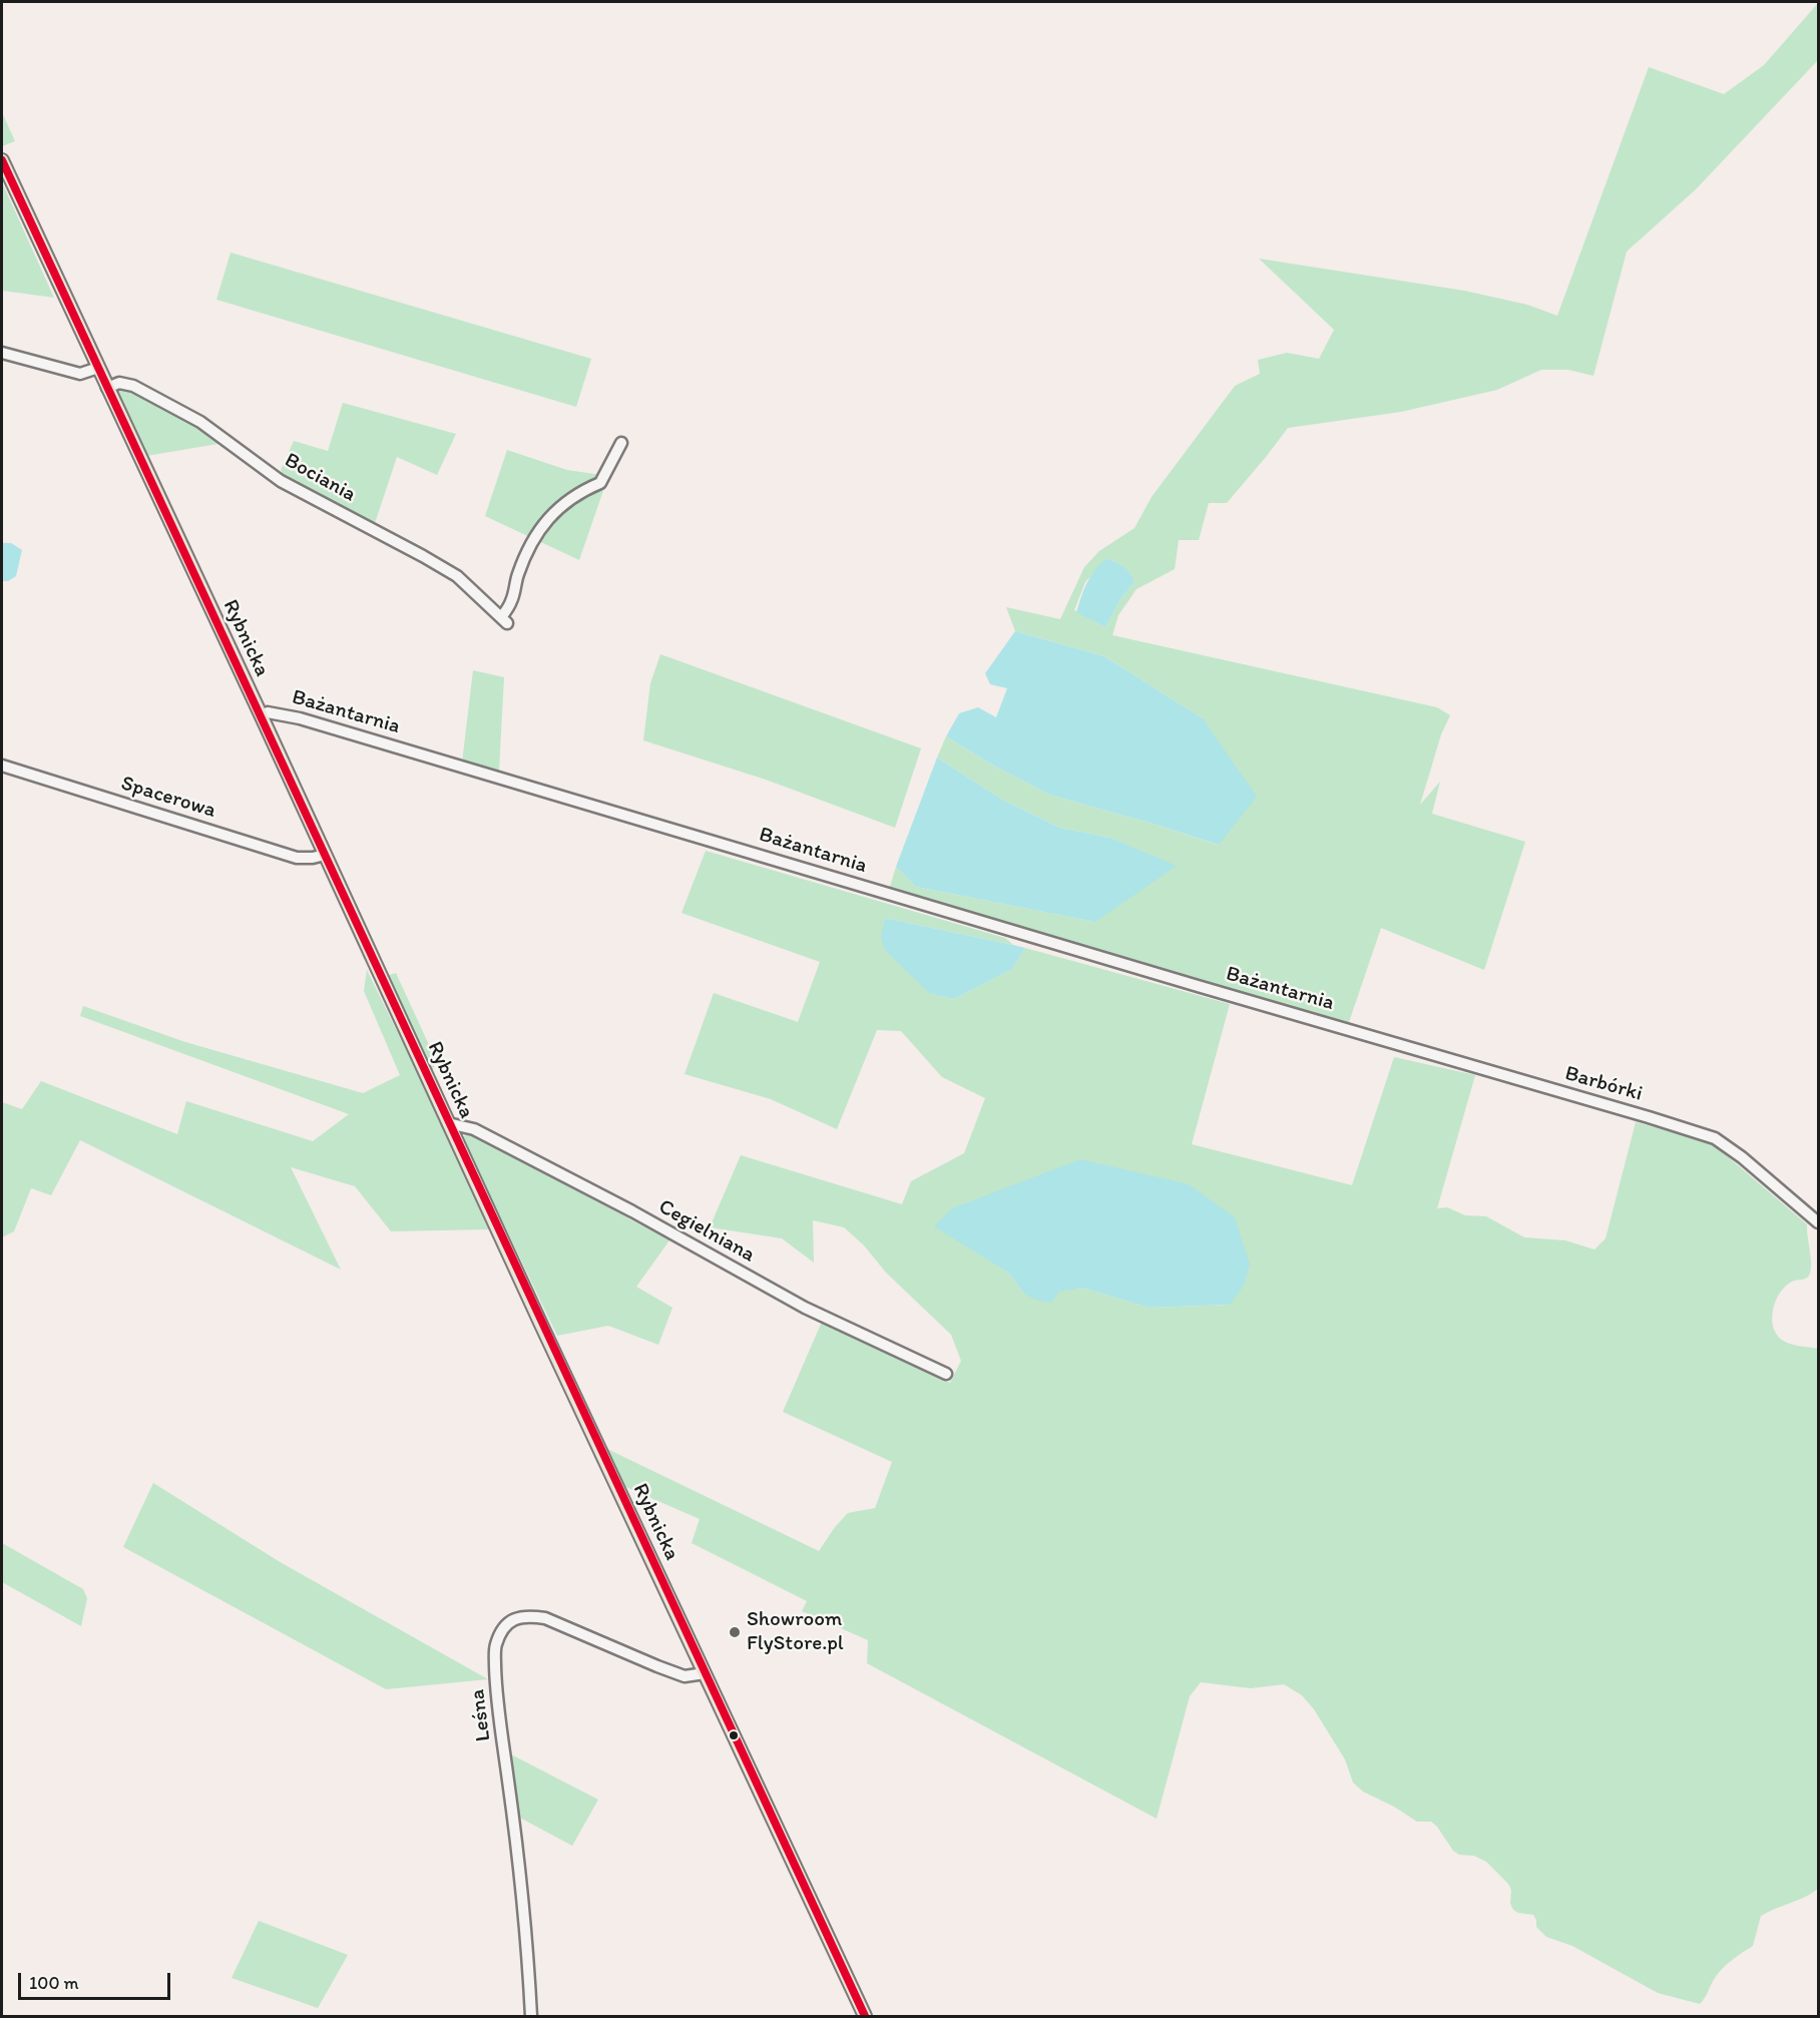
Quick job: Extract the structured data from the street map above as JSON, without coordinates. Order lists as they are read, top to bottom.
{
  "streets": {
    "main road": ["Rybnicka"],
    "street": [
      "Bociania",
      "Bażantarnia",
      "Spacerowa",
      "Barbórki",
      "Cegielniana",
      "Leśna"
    ]
  },
  "crossings": [
    ["Bociania", "Rybnicka"],
    ["Rybnicka", "Bażantarnia"],
    ["Rybnicka", "Spacerowa"],
    ["Rybnicka", "Cegielniana"],
    ["Rybnicka", "Leśna"],
    ["Bażantarnia", "Barbórki"]
  ],
  "places": ["Showroom FlyStore.pl"],
  "scale_bar": "100 m"
}
